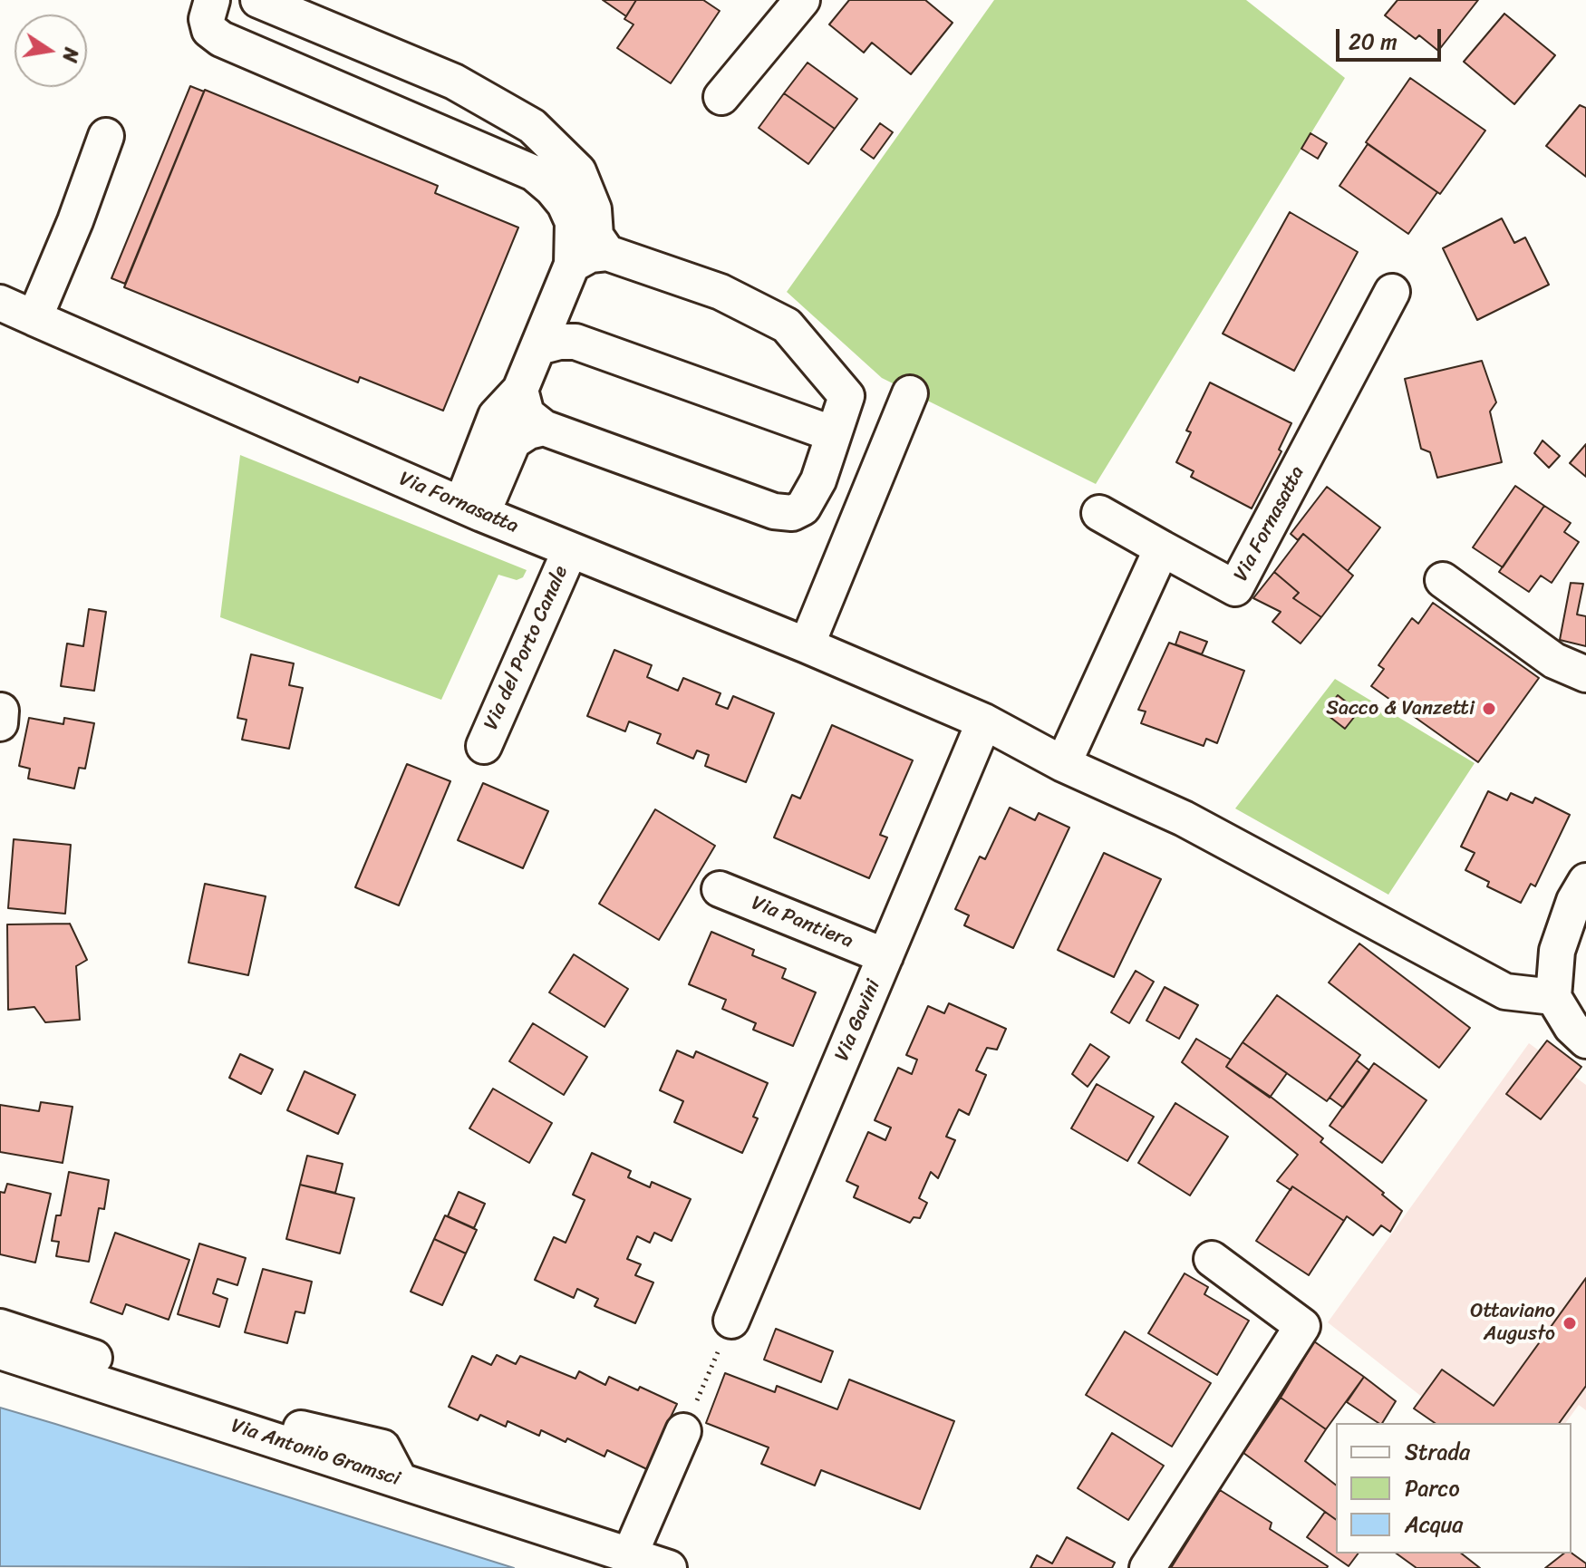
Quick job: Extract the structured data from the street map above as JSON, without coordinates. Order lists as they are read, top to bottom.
{
  "streets": {
    "street": [
      "Via Fornasatta",
      "Via del Porto Canale",
      "Via Pantiera",
      "Via Gavini",
      "Via Antonio Gramsci"
    ]
  },
  "crossings": [
    ["Via Fornasatta", "Via del Porto Canale"],
    ["Via Fornasatta", "Via Gavini"],
    ["Via Pantiera", "Via Gavini"]
  ],
  "places": ["Sacco & Vanzetti", "Ottaviano Augusto"],
  "legend": ["Strada", "Parco", "Acqua"],
  "scale_bar": "20 m",
  "north": "right"
}
